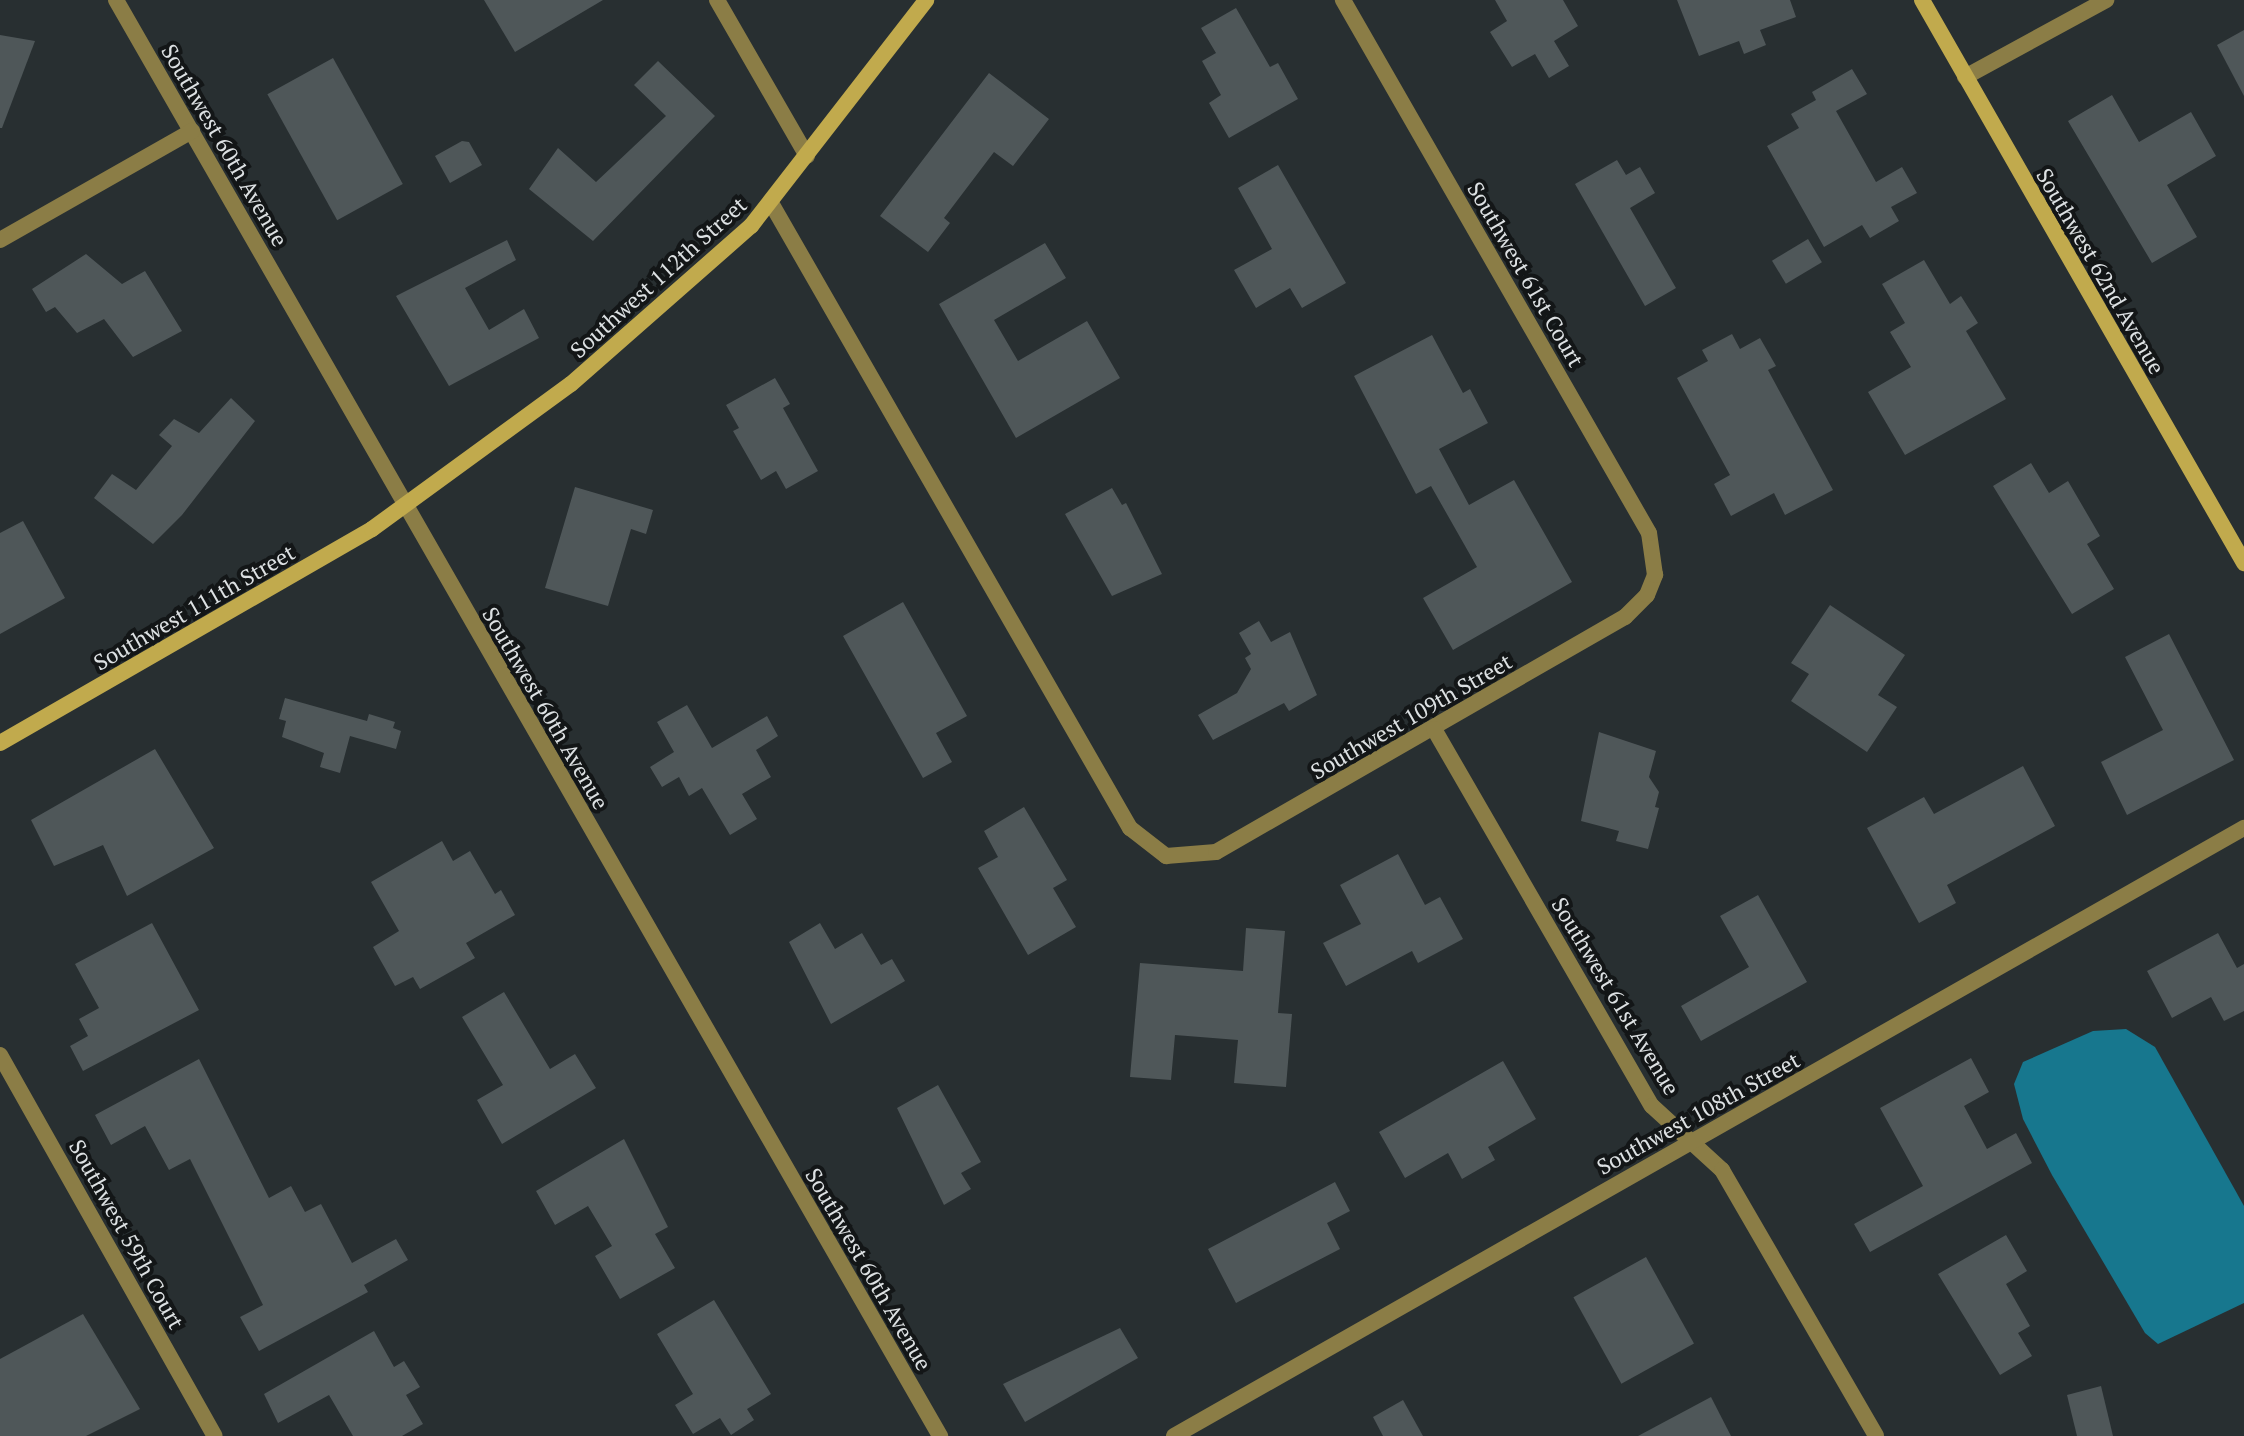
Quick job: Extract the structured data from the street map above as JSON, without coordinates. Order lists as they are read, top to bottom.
{
  "streets": {
    "main road": ["Southwest 62nd Avenue", "Southwest 112th Street", "Southwest 111th Street"],
    "street": [
      "Southwest 60th Avenue",
      "Southwest 61st Court",
      "Southwest 109th Street",
      "Southwest 61st Avenue",
      "Southwest 108th Street",
      "Southwest 59th Court"
    ]
  },
  "crossings": [
    ["Southwest 60th Avenue", "Southwest 112th Street"],
    ["Southwest 60th Avenue", "Southwest 111th Street"],
    ["Southwest 61st Court", "Southwest 109th Street"],
    ["Southwest 112th Street", "Southwest 111th Street"],
    ["Southwest 112th Street", "Southwest 109th Street"],
    ["Southwest 109th Street", "Southwest 61st Avenue"],
    ["Southwest 61st Avenue", "Southwest 108th Street"]
  ]
}
